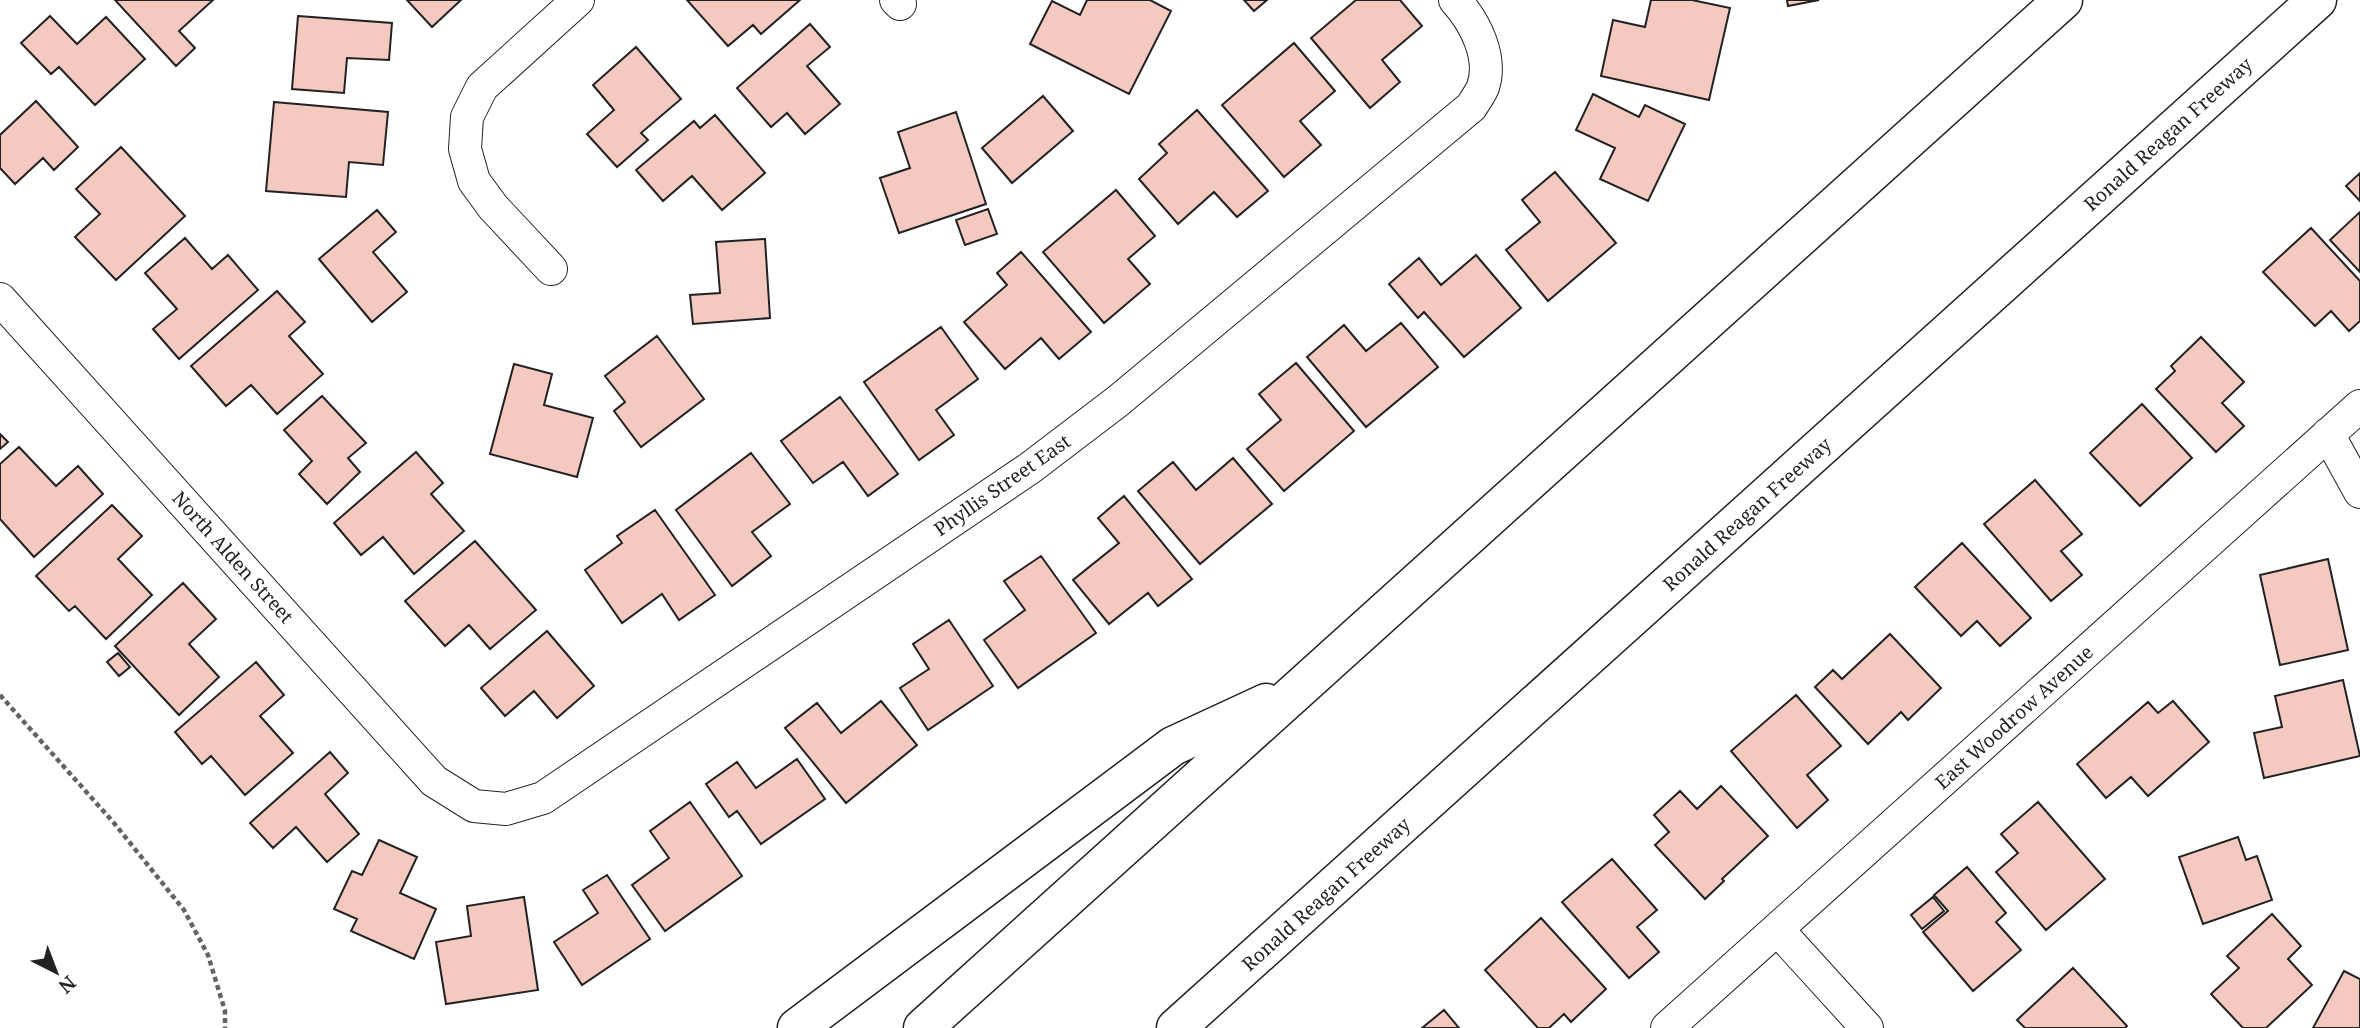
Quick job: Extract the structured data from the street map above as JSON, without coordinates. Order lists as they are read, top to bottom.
{
  "streets": {
    "highway": ["Ronald Reagan Freeway"],
    "street": ["Phyllis Street East", "North Alden Street", "East Woodrow Avenue"]
  },
  "crossings": [
    ["Phyllis Street East", "North Alden Street"]
  ],
  "north": "bottom right"
}
